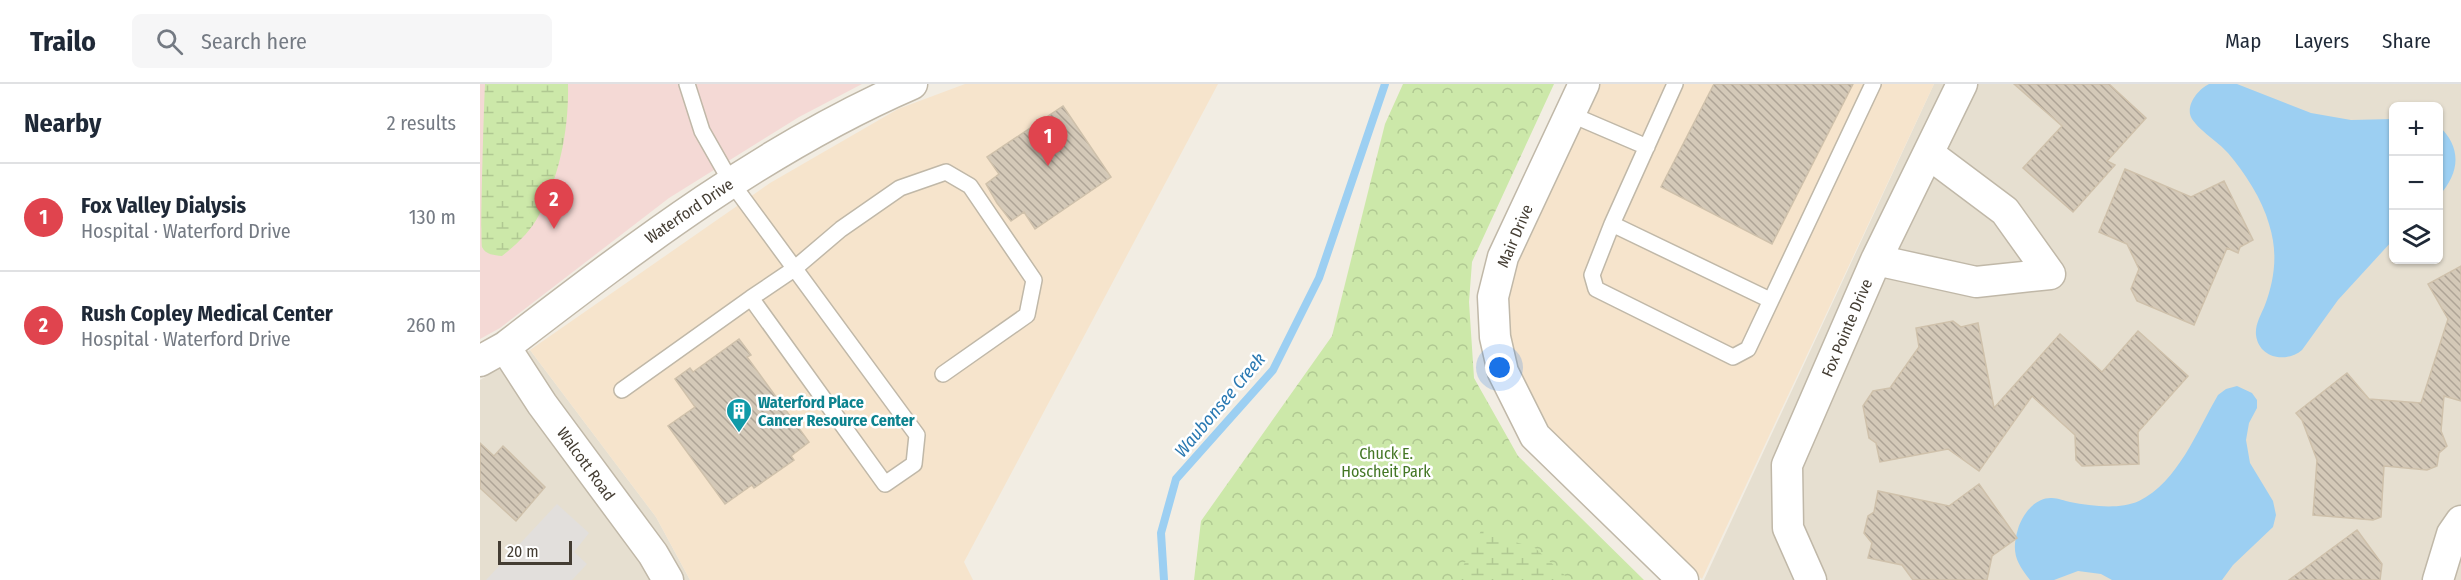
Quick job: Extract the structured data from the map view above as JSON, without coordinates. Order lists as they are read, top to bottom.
{
  "streets": {
    "street": [
      "Waterford Drive",
      "Mair Drive",
      "Fox Pointe Drive",
      "Walcott Road"
    ]
  },
  "crossings": [
    ["Waterford Drive", "Walcott Road"]
  ],
  "water": ["Waubonsee Creek"],
  "parks": ["Chuck E. Hoscheit Park"],
  "places": {
    "building": ["Waterford Place Cancer Resource Center"]
  },
  "scale_bar": "20 m",
  "page": {
    "header": "Trailo",
    "search": "Search here",
    "nav": ["Map", "Layers", "Share"],
    "heading": ["Nearby", "2 results"],
    "map_buttons": ["+", "−"],
    "pins": ["1", "2"],
    "list": [
      {
        "mark": "1",
        "name": "Fox Valley Dialysis",
        "note": "Hospital · Waterford Drive",
        "value": "130 m"
      },
      {
        "mark": "2",
        "name": "Rush Copley Medical Center",
        "note": "Hospital · Waterford Drive",
        "value": "260 m"
      }
    ],
    "scale": "20 m"
  }
}
